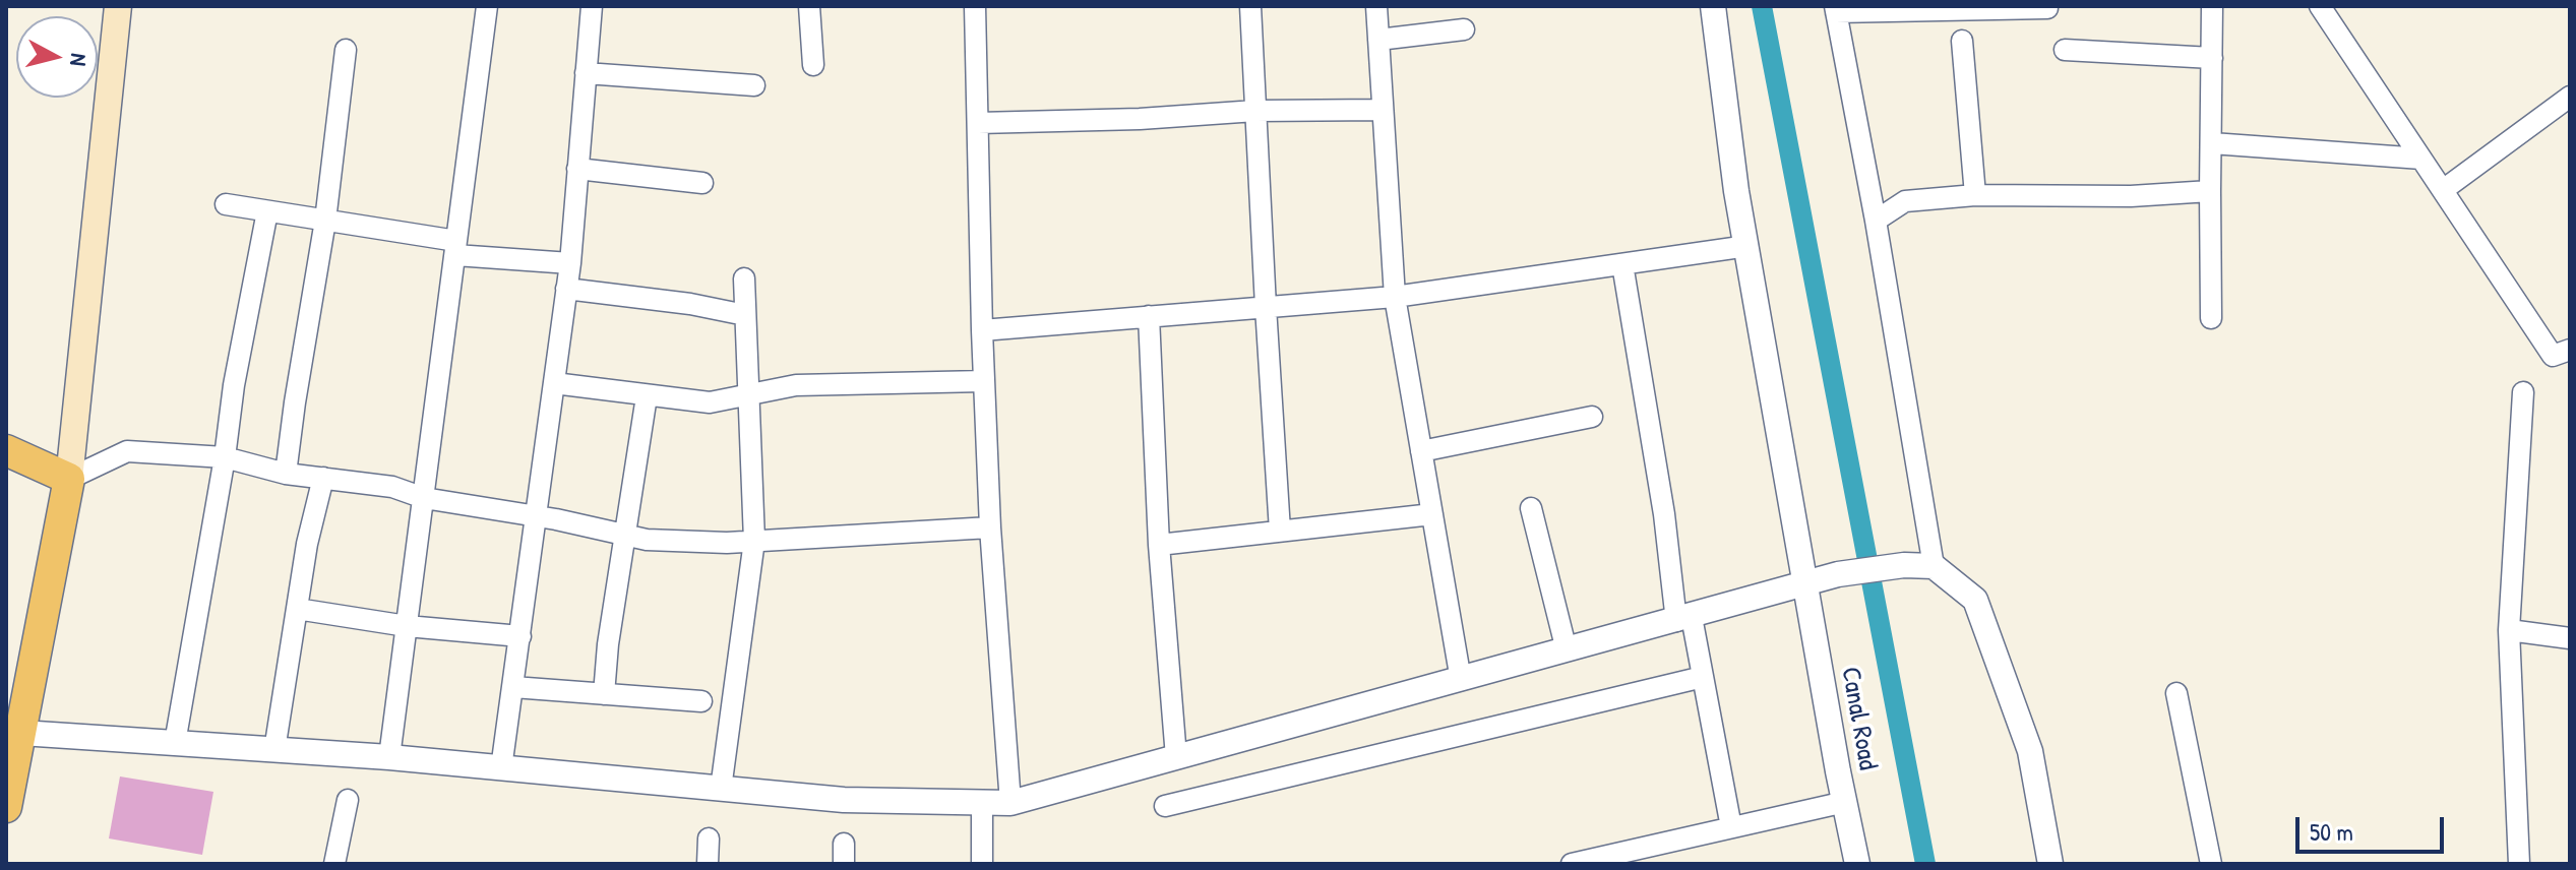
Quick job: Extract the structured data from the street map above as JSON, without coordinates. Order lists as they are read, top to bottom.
{
  "streets": {
    "street": ["Canal Road"]
  },
  "scale_bar": "50 m",
  "north": "right"
}
